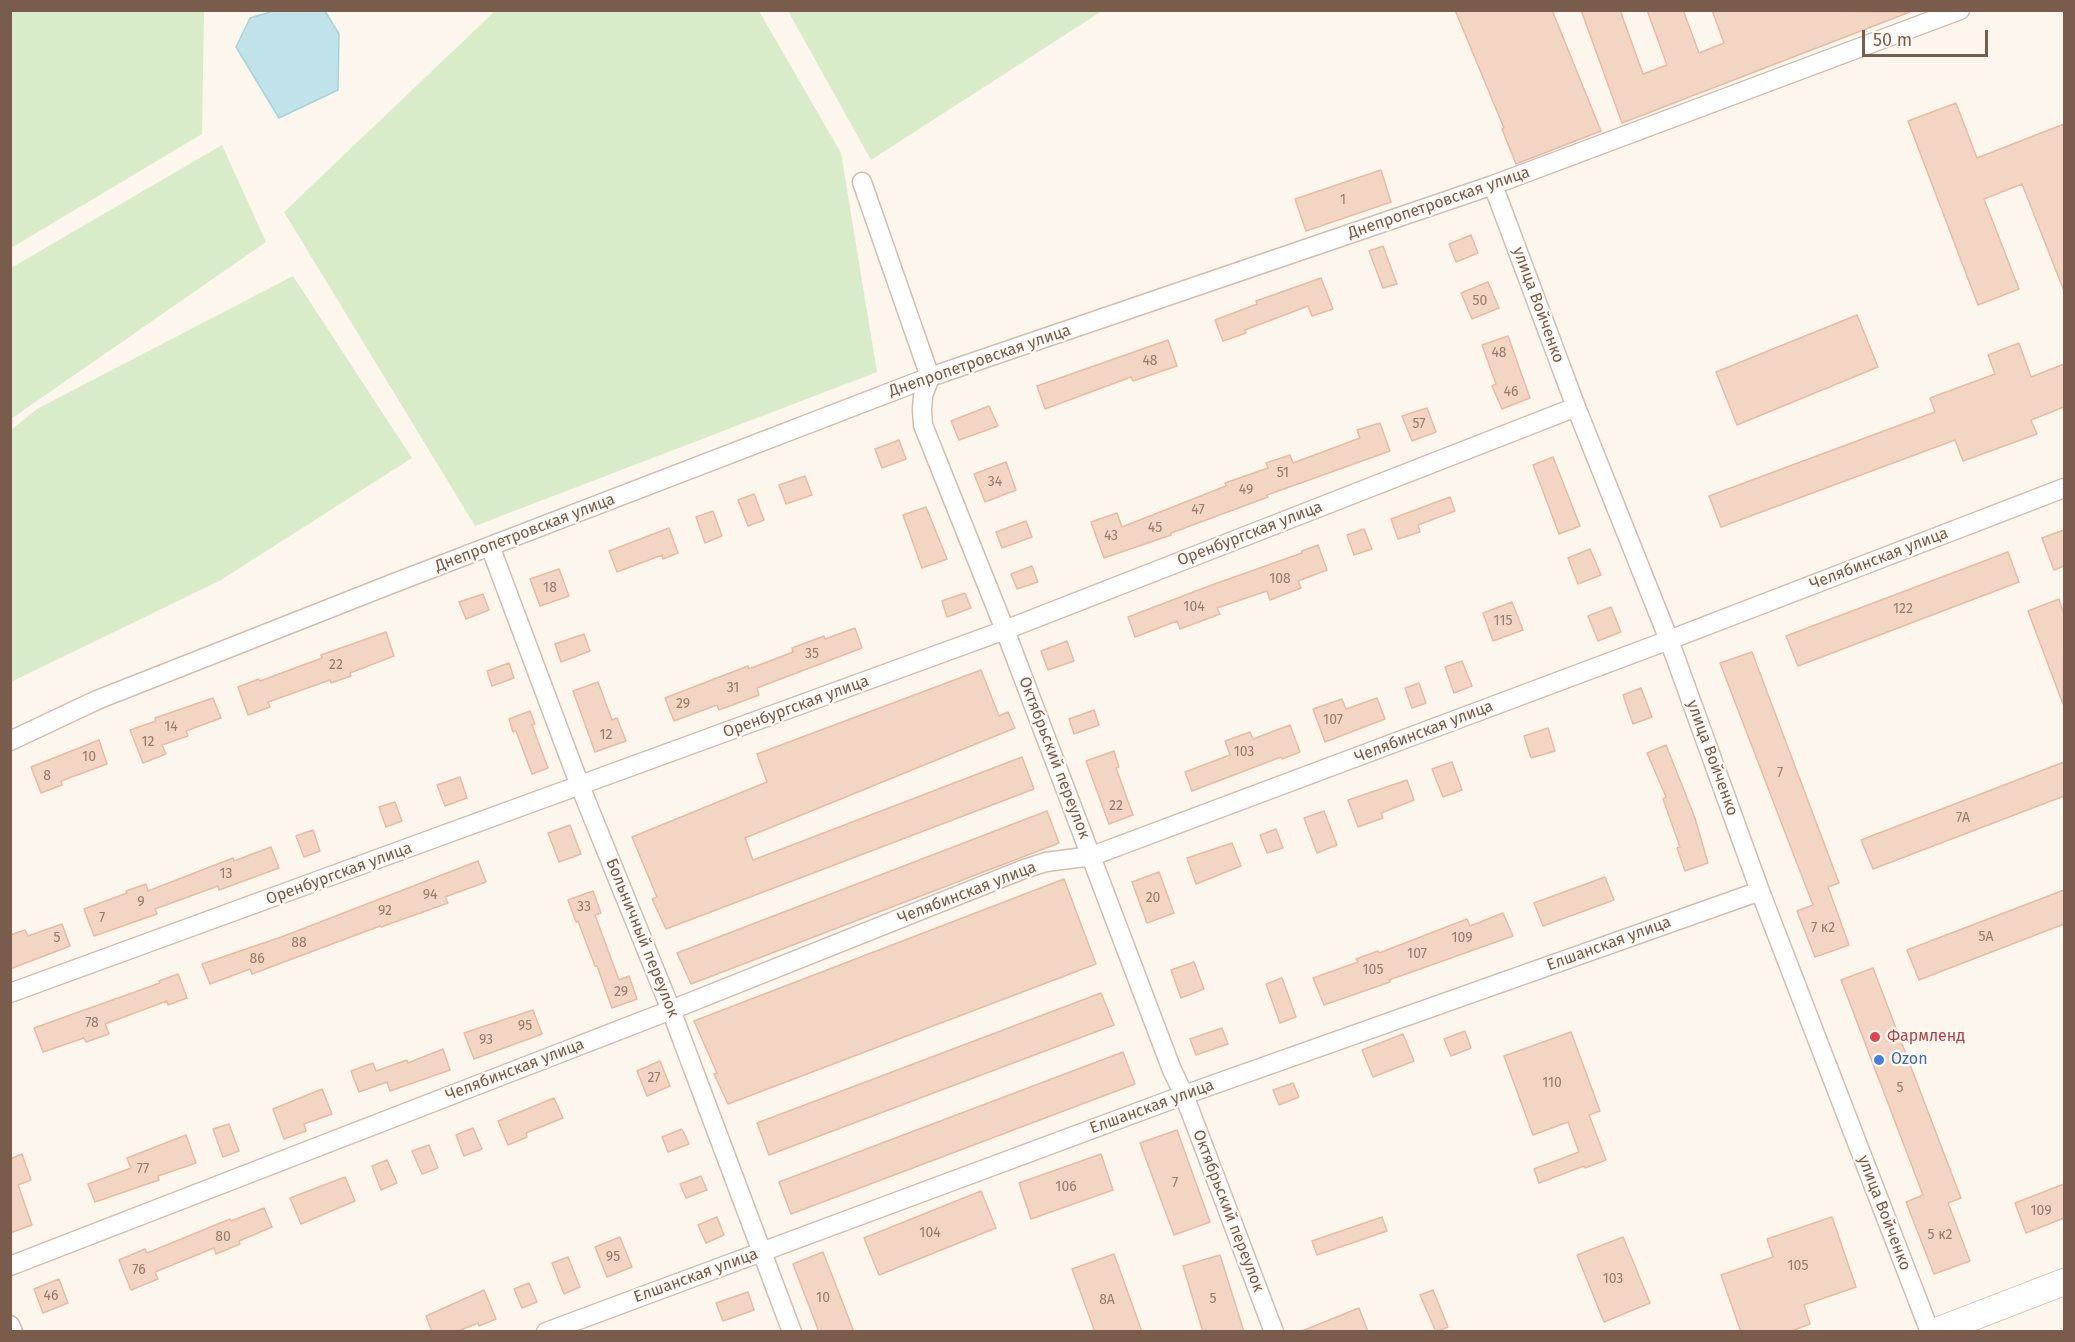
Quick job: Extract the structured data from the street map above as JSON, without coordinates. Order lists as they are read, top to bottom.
{
  "streets": {
    "street": [
      "Днепропетровская улица",
      "улица Войченко",
      "Оренбургская улица",
      "Челябинская улица",
      "Октябрьский переулок",
      "Больничный переулок",
      "Елшанская улица"
    ]
  },
  "crossings": [
    ["Днепропетровская улица", "улица Войченко"],
    ["Днепропетровская улица", "Октябрьский переулок"],
    ["Днепропетровская улица", "Больничный переулок"],
    ["улица Войченко", "Оренбургская улица"],
    ["улица Войченко", "Челябинская улица"],
    ["улица Войченко", "Елшанская улица"],
    ["Оренбургская улица", "Октябрьский переулок"],
    ["Оренбургская улица", "Больничный переулок"],
    ["Челябинская улица", "Октябрьский переулок"],
    ["Челябинская улица", "Больничный переулок"],
    ["Октябрьский переулок", "Елшанская улица"],
    ["Больничный переулок", "Елшанская улица"]
  ],
  "places": ["Фармленд", "Ozon"],
  "house_numbers": [
    "1",
    "50",
    "48",
    "48",
    "46",
    "57",
    "51",
    "34",
    "49",
    "47",
    "45",
    "43",
    "108",
    "18",
    "104",
    "122",
    "115",
    "35",
    "22",
    "31",
    "29",
    "107",
    "14",
    "12",
    "12",
    "103",
    "10",
    "7",
    "8",
    "22",
    "7А",
    "13",
    "94",
    "20",
    "9",
    "33",
    "92",
    "7",
    "7 к2",
    "5А",
    "5",
    "109",
    "88",
    "107",
    "86",
    "105",
    "29",
    "78",
    "95",
    "93",
    "27",
    "110",
    "5",
    "77",
    "7",
    "106",
    "109",
    "104",
    "5 к2",
    "80",
    "95",
    "105",
    "76",
    "103",
    "46",
    "10",
    "5",
    "8А"
  ],
  "scale_bar": "50 m"
}
